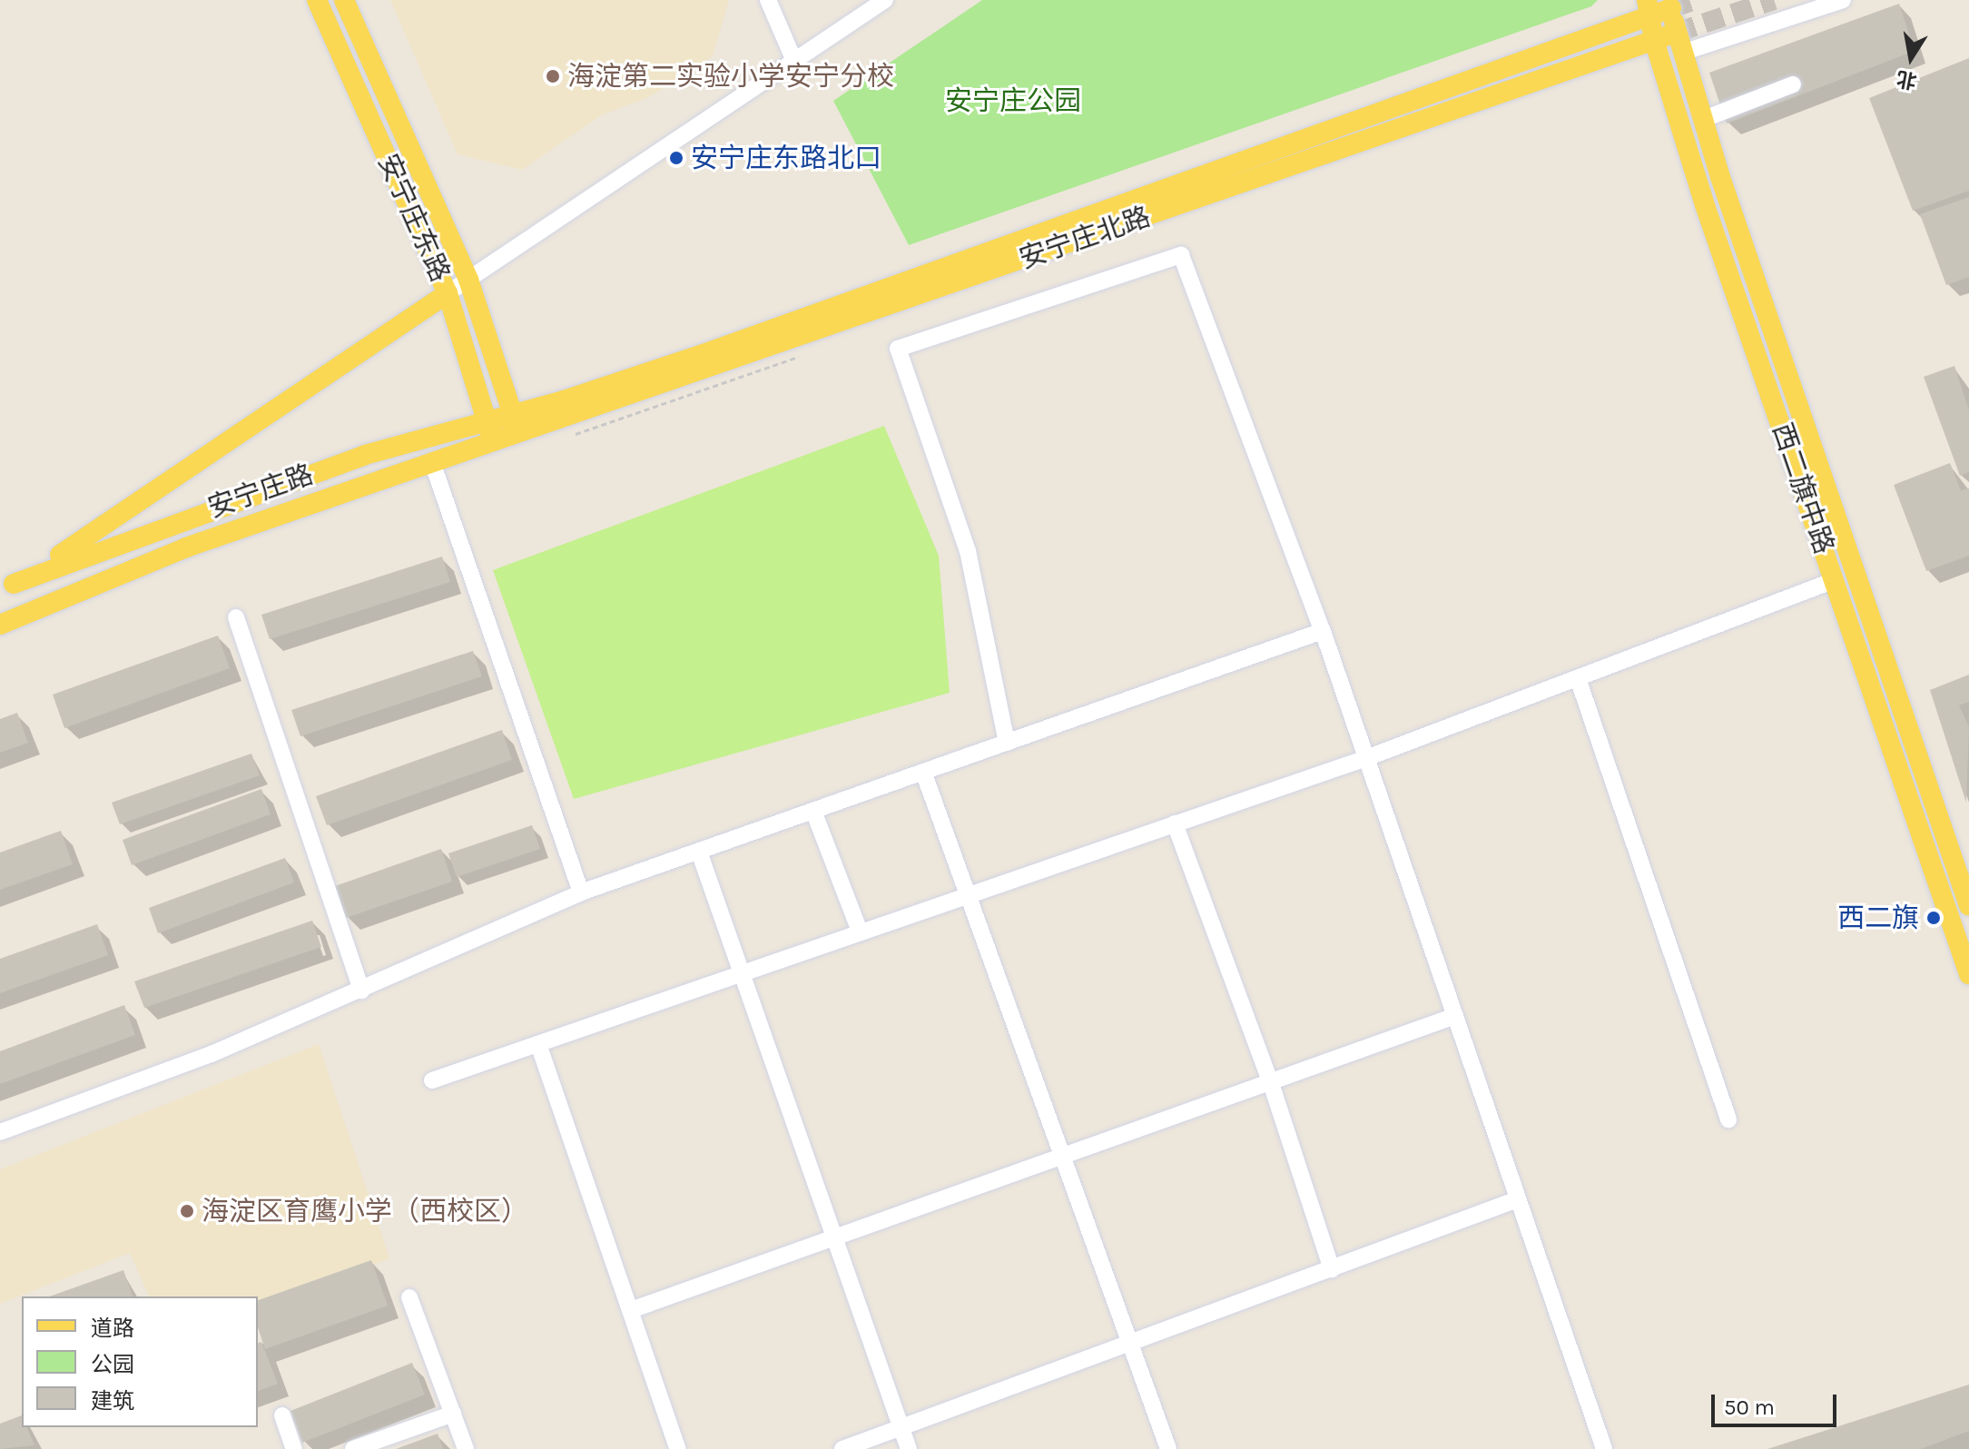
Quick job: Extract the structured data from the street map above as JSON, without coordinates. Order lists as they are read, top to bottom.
{
  "streets": {
    "main road": [
      "安宁庄东路",
      "安宁庄北路",
      "西二旗中路",
      "安宁庄路"
    ]
  },
  "crossings": [
    ["安宁庄东路", "安宁庄北路"],
    ["安宁庄东路", "安宁庄路"],
    ["安宁庄北路", "西二旗中路"],
    ["安宁庄北路", "安宁庄路"]
  ],
  "parks": ["安宁庄公园"],
  "places": [
    "海淀第二实验小学安宁分校",
    "安宁庄东路北口",
    "西二旗",
    "海淀区育鹰小学（西校区）"
  ],
  "legend": ["道路", "公园", "建筑"],
  "scale_bar": "50 m",
  "north": "bottom"
}
